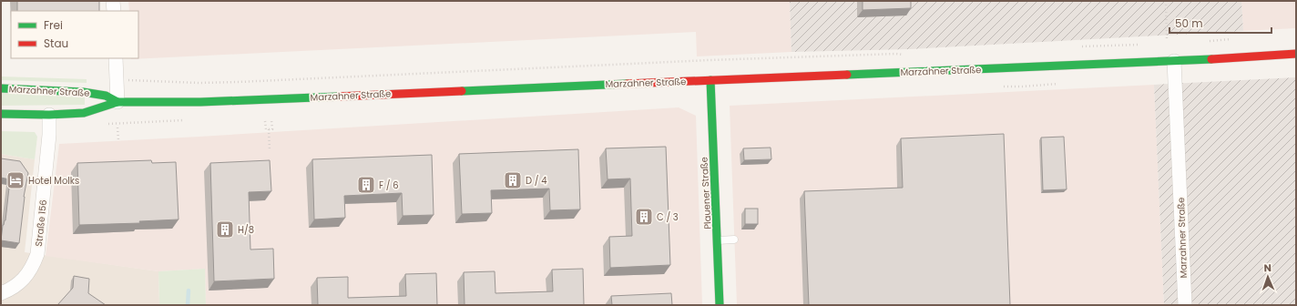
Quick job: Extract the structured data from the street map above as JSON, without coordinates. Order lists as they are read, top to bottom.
{
  "streets": {
    "street": ["Marzahner Straße", "Plauener Straße", "Straße 156"]
  },
  "crossings": [
    ["Marzahner Straße", "Plauener Straße"],
    ["Marzahner Straße", "Straße 156"]
  ],
  "places": {
    "hotel": ["Hotel Molks"],
    "building": [
      "D / 4",
      "F / 6",
      "C / 3",
      "H/8"
    ]
  },
  "legend": ["Frei", "Stau"],
  "scale_bar": "50 m",
  "north": "top"
}
